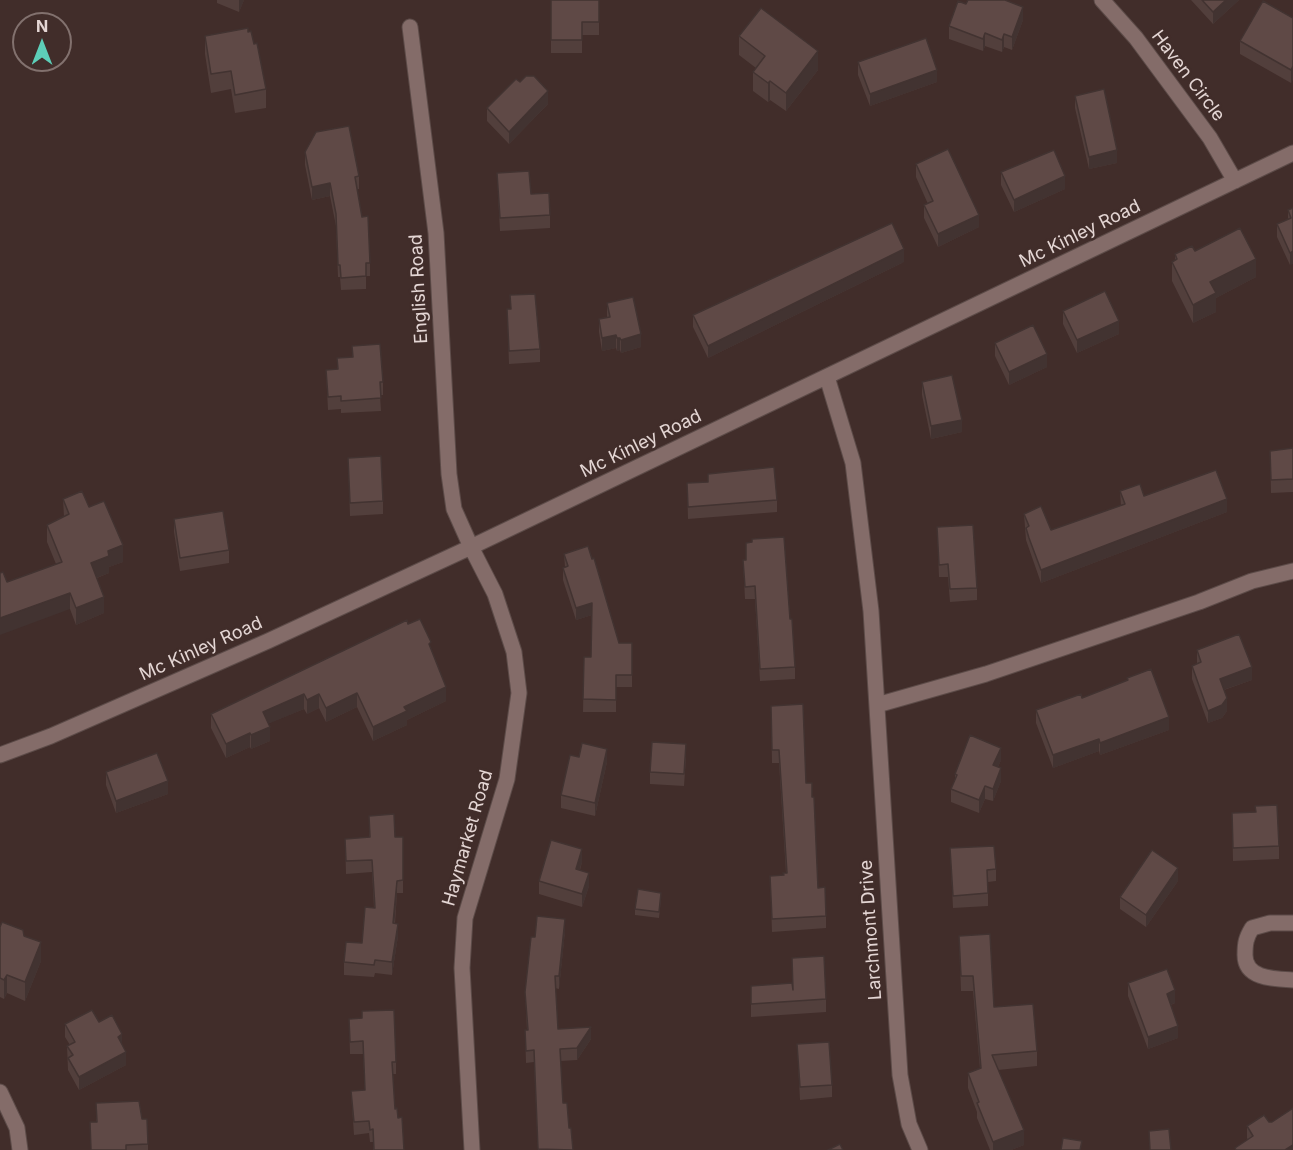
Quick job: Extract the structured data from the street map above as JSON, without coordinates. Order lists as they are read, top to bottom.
{
  "streets": {
    "street": [
      "Haven Circle",
      "Mc Kinley Road",
      "English Road",
      "Haymarket Road",
      "Larchmont Drive"
    ]
  },
  "crossings": [
    ["Haven Circle", "Mc Kinley Road"],
    ["Mc Kinley Road", "English Road"],
    ["Mc Kinley Road", "Haymarket Road"],
    ["Mc Kinley Road", "Larchmont Drive"],
    ["English Road", "Haymarket Road"]
  ],
  "north": "top"
}
